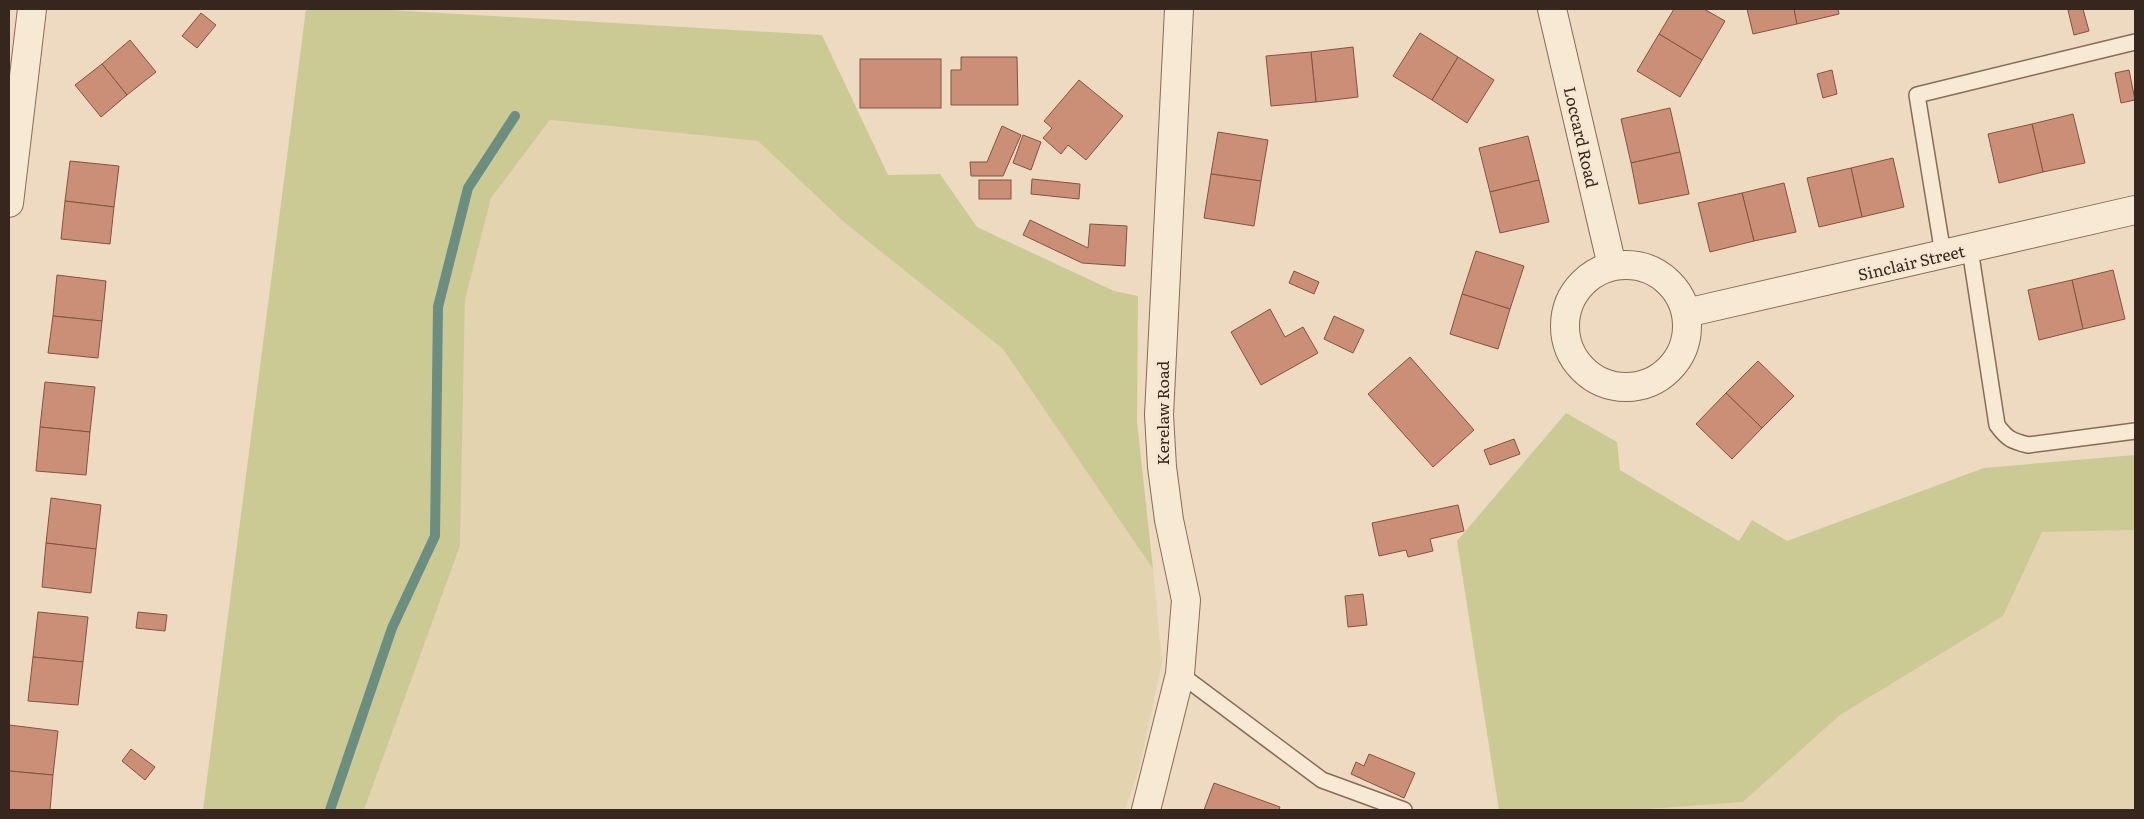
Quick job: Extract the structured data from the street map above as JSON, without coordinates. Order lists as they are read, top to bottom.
{
  "streets": {
    "street": ["Loccard Road", "Sinclair Street", "Kerelaw Road"]
  },
  "crossings": [
    ["Loccard Road", "Sinclair Street"]
  ]
}
